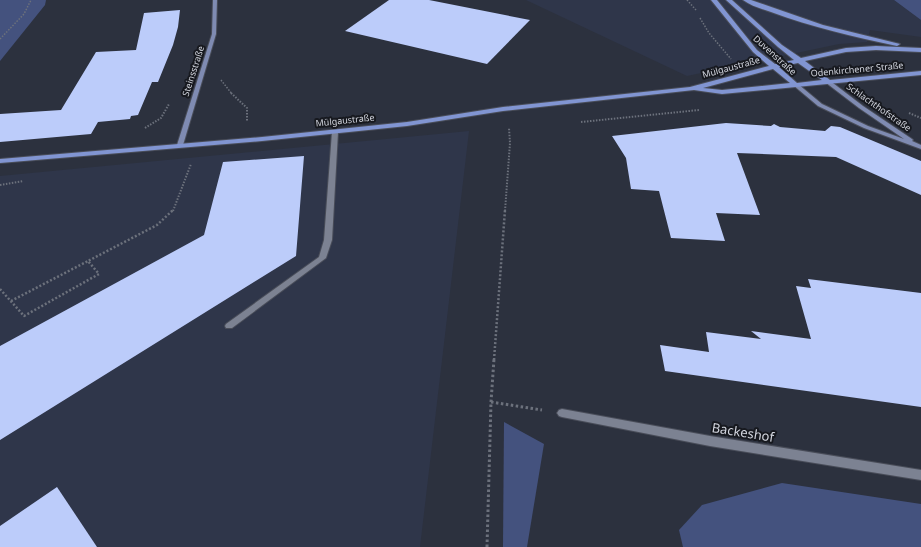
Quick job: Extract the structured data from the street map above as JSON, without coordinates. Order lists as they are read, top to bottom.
{
  "streets": {
    "main road": ["Duvenstraße", "Mülgaustraße", "Odenkirchener Straße"],
    "street": ["Steinsstraße", "Schlachthofstraße", "Backeshof"]
  },
  "crossings": [
    ["Duvenstraße", "Mülgaustraße"],
    ["Duvenstraße", "Odenkirchener Straße"],
    ["Duvenstraße", "Schlachthofstraße"],
    ["Mülgaustraße", "Odenkirchener Straße"],
    ["Mülgaustraße", "Steinsstraße"],
    ["Mülgaustraße", "Schlachthofstraße"],
    ["Odenkirchener Straße", "Schlachthofstraße"]
  ]
}
